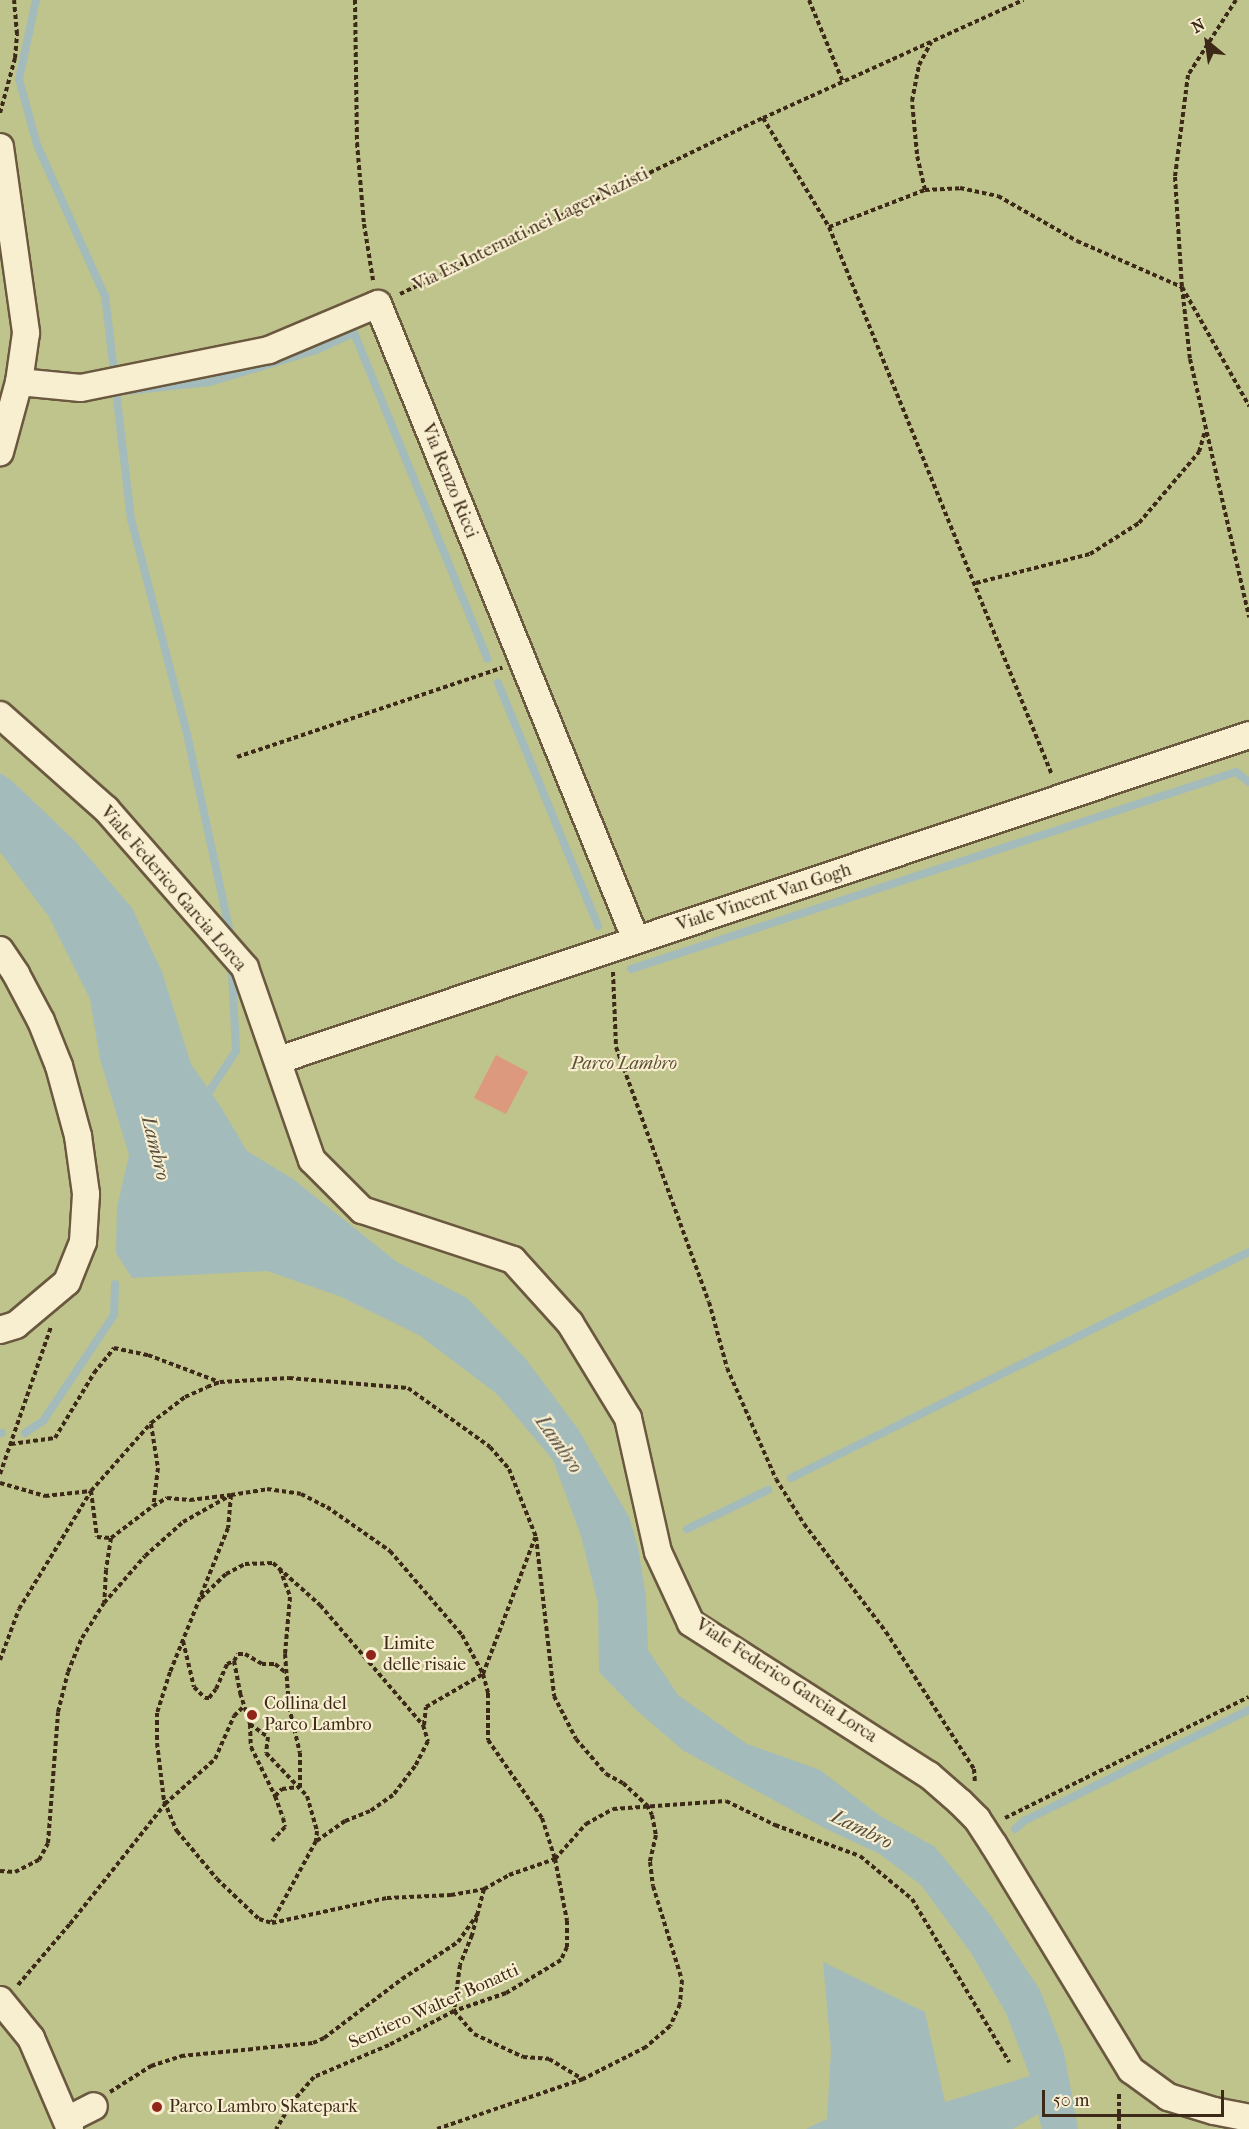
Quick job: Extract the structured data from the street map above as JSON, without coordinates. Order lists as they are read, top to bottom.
{
  "streets": {
    "street": ["Via Renzo Ricci", "Viale Federico Garcia Lorca", "Viale Vincent Van Gogh"],
    "path": ["Via Ex Internati nei Lager Nazisti", "Sentiero Walter Bonatti"]
  },
  "crossings": [
    ["Via Ex Internati nei Lager Nazisti", "Via Renzo Ricci"],
    ["Via Renzo Ricci", "Viale Vincent Van Gogh"],
    ["Viale Federico Garcia Lorca", "Viale Vincent Van Gogh"]
  ],
  "water": ["Lambro"],
  "parks": ["Parco Lambro"],
  "places": ["Limite delle risaie", "Collina del Parco Lambro", "Parco Lambro Skatepark"],
  "scale_bar": "50 m",
  "north": "top left"
}
